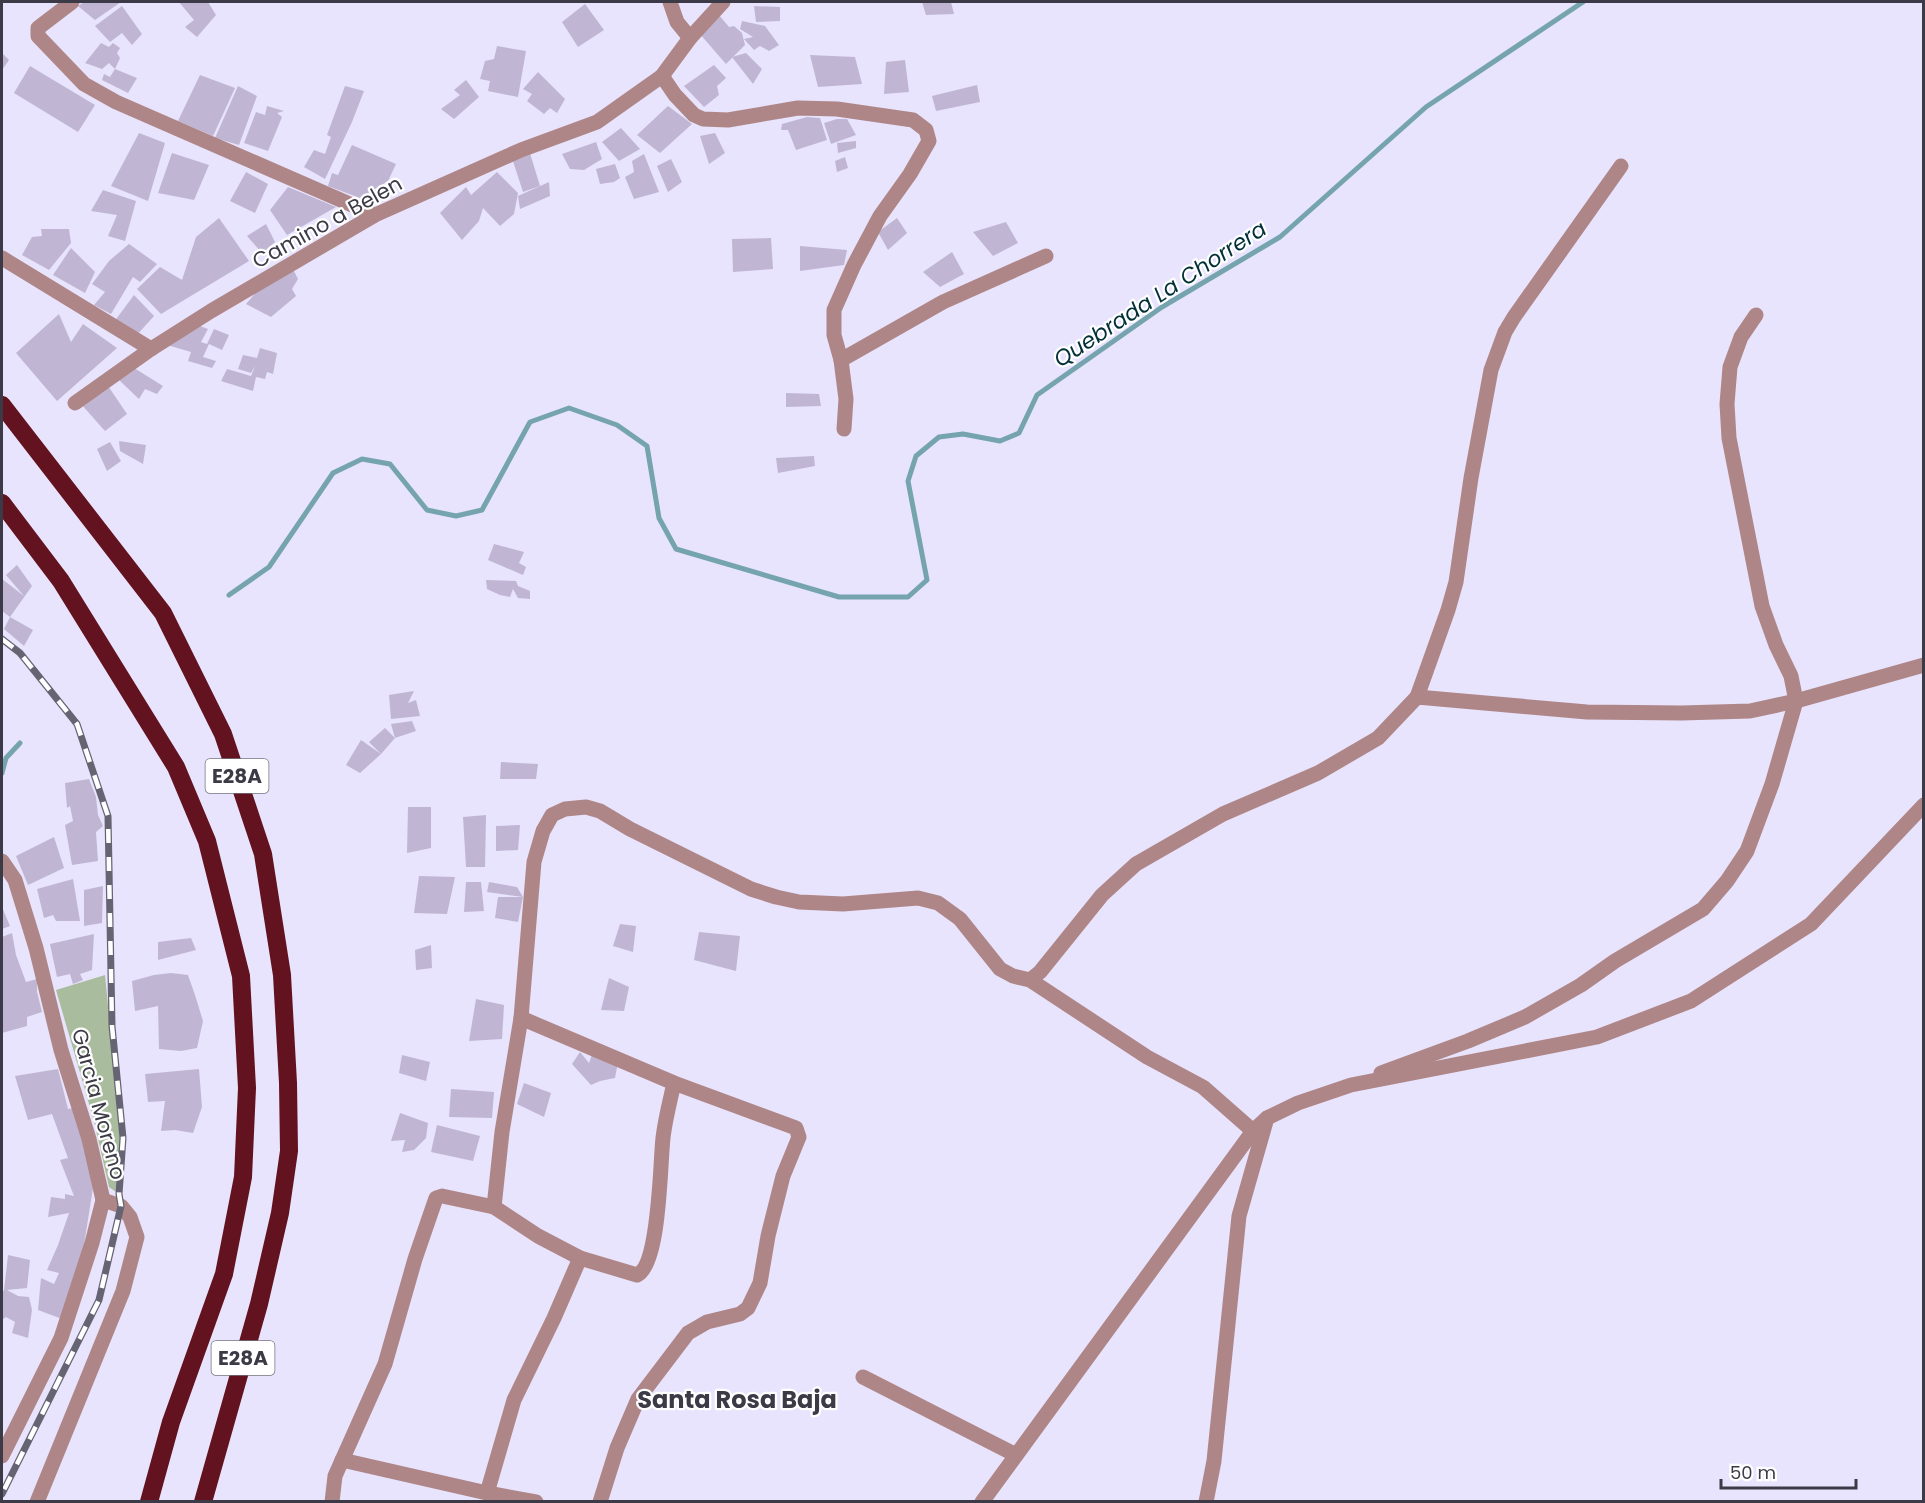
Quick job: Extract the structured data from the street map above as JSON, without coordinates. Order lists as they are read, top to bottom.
{
  "streets": {
    "highway": ["E28A"],
    "street": ["Camino a Belen", "Garcia Moreno"]
  },
  "districts": ["Santa Rosa Baja"],
  "water": ["Quebrada La Chorrera"],
  "scale_bar": "50 m"
}
